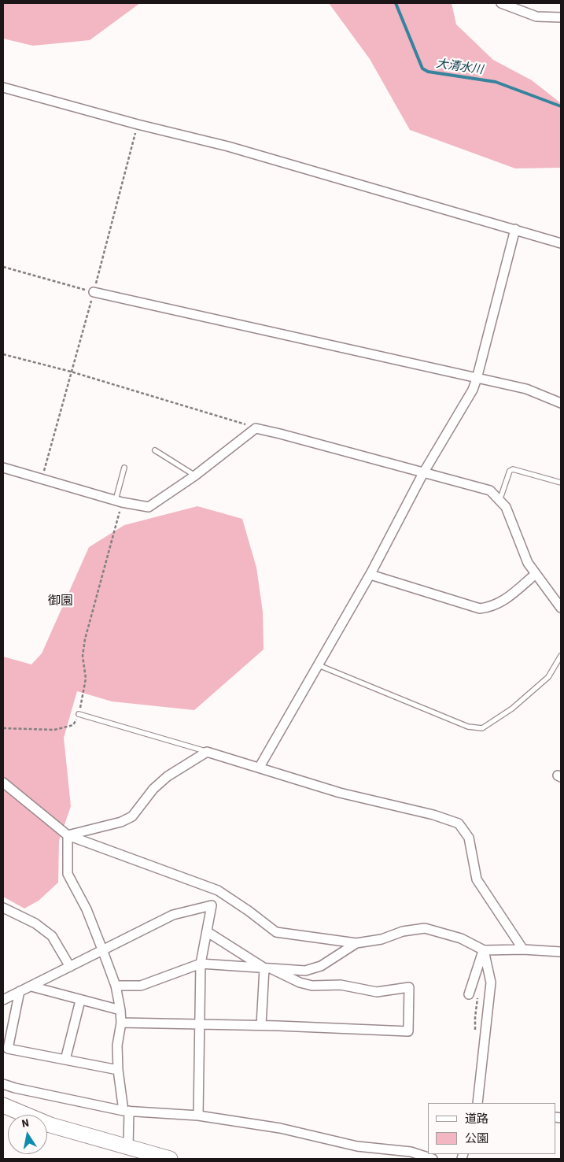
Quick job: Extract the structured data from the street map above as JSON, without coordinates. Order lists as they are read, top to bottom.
{
  "districts": ["御園"],
  "water": ["大清水川"],
  "legend": ["道路", "公園"],
  "north": "top"
}
